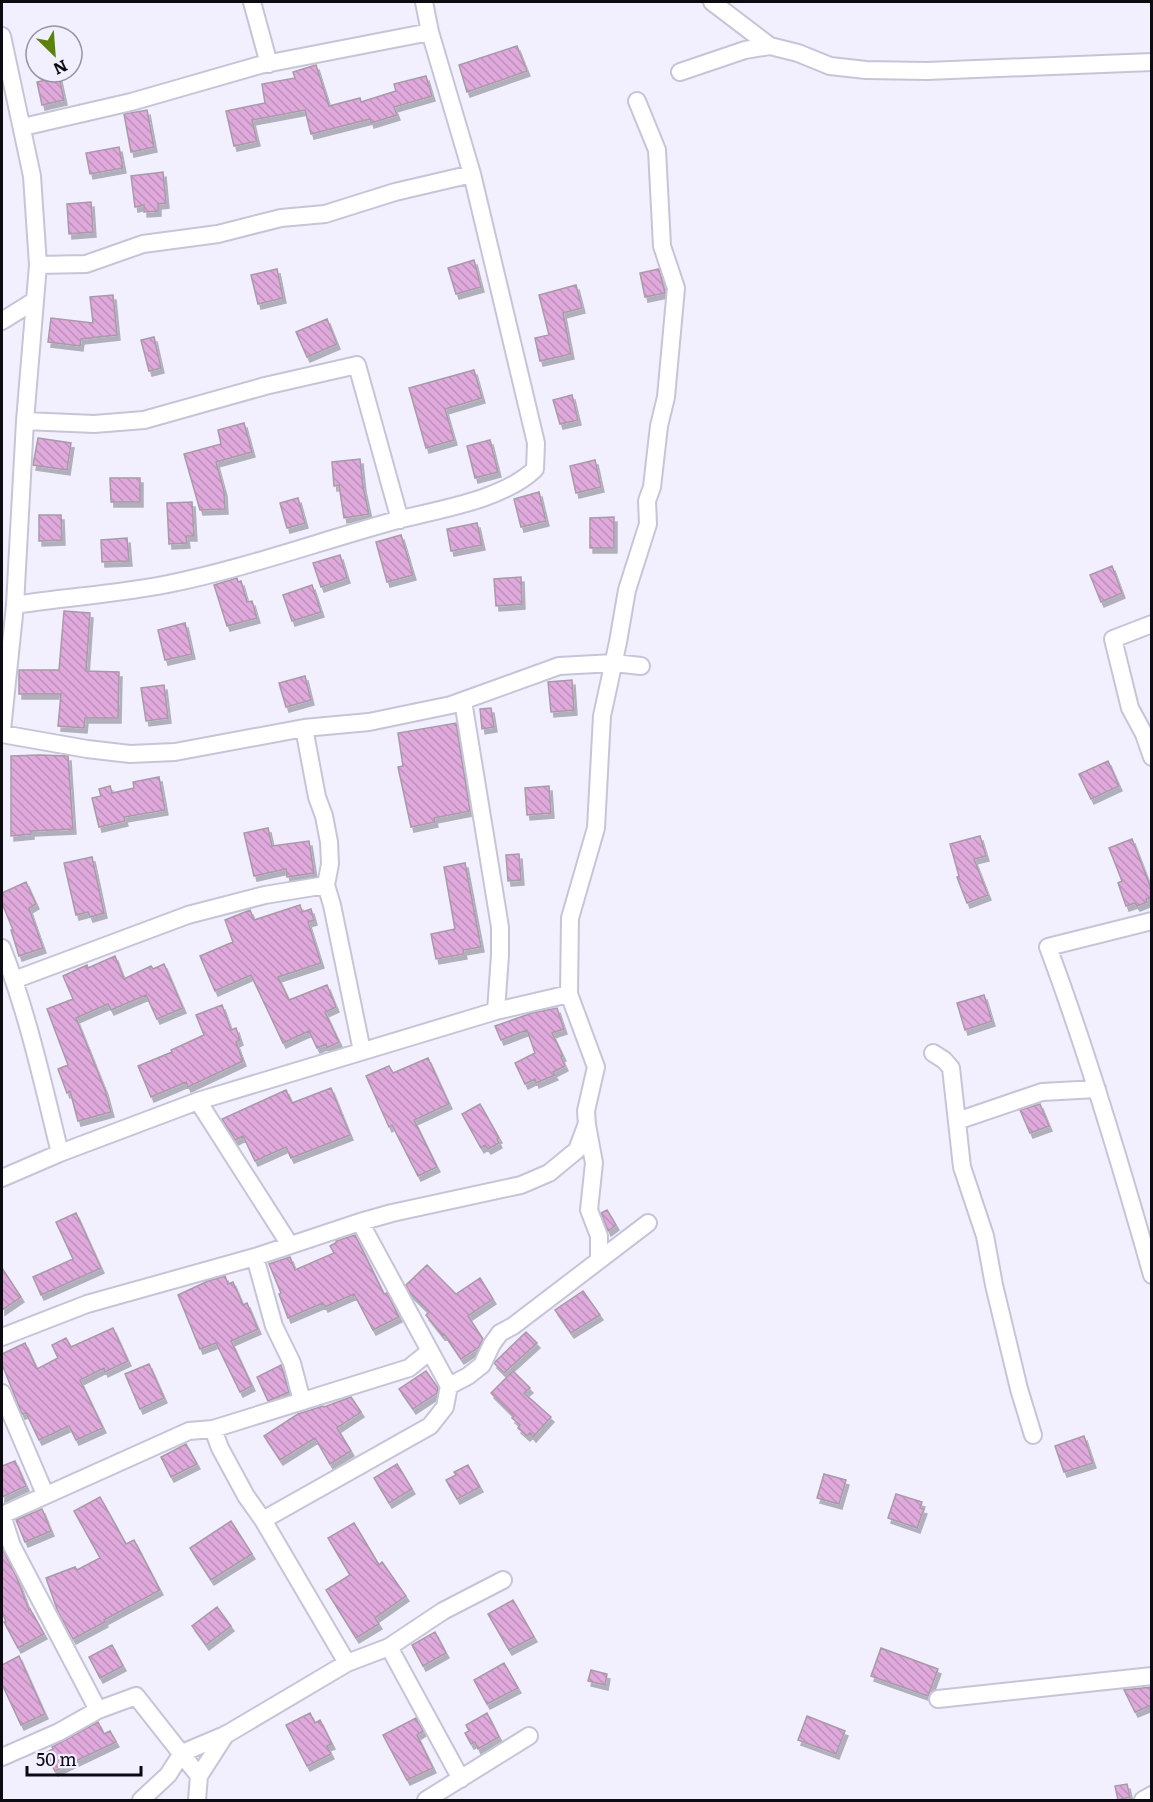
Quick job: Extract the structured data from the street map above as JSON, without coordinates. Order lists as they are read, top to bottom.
{
  "scale_bar": "50 m",
  "north": "bottom right"
}
